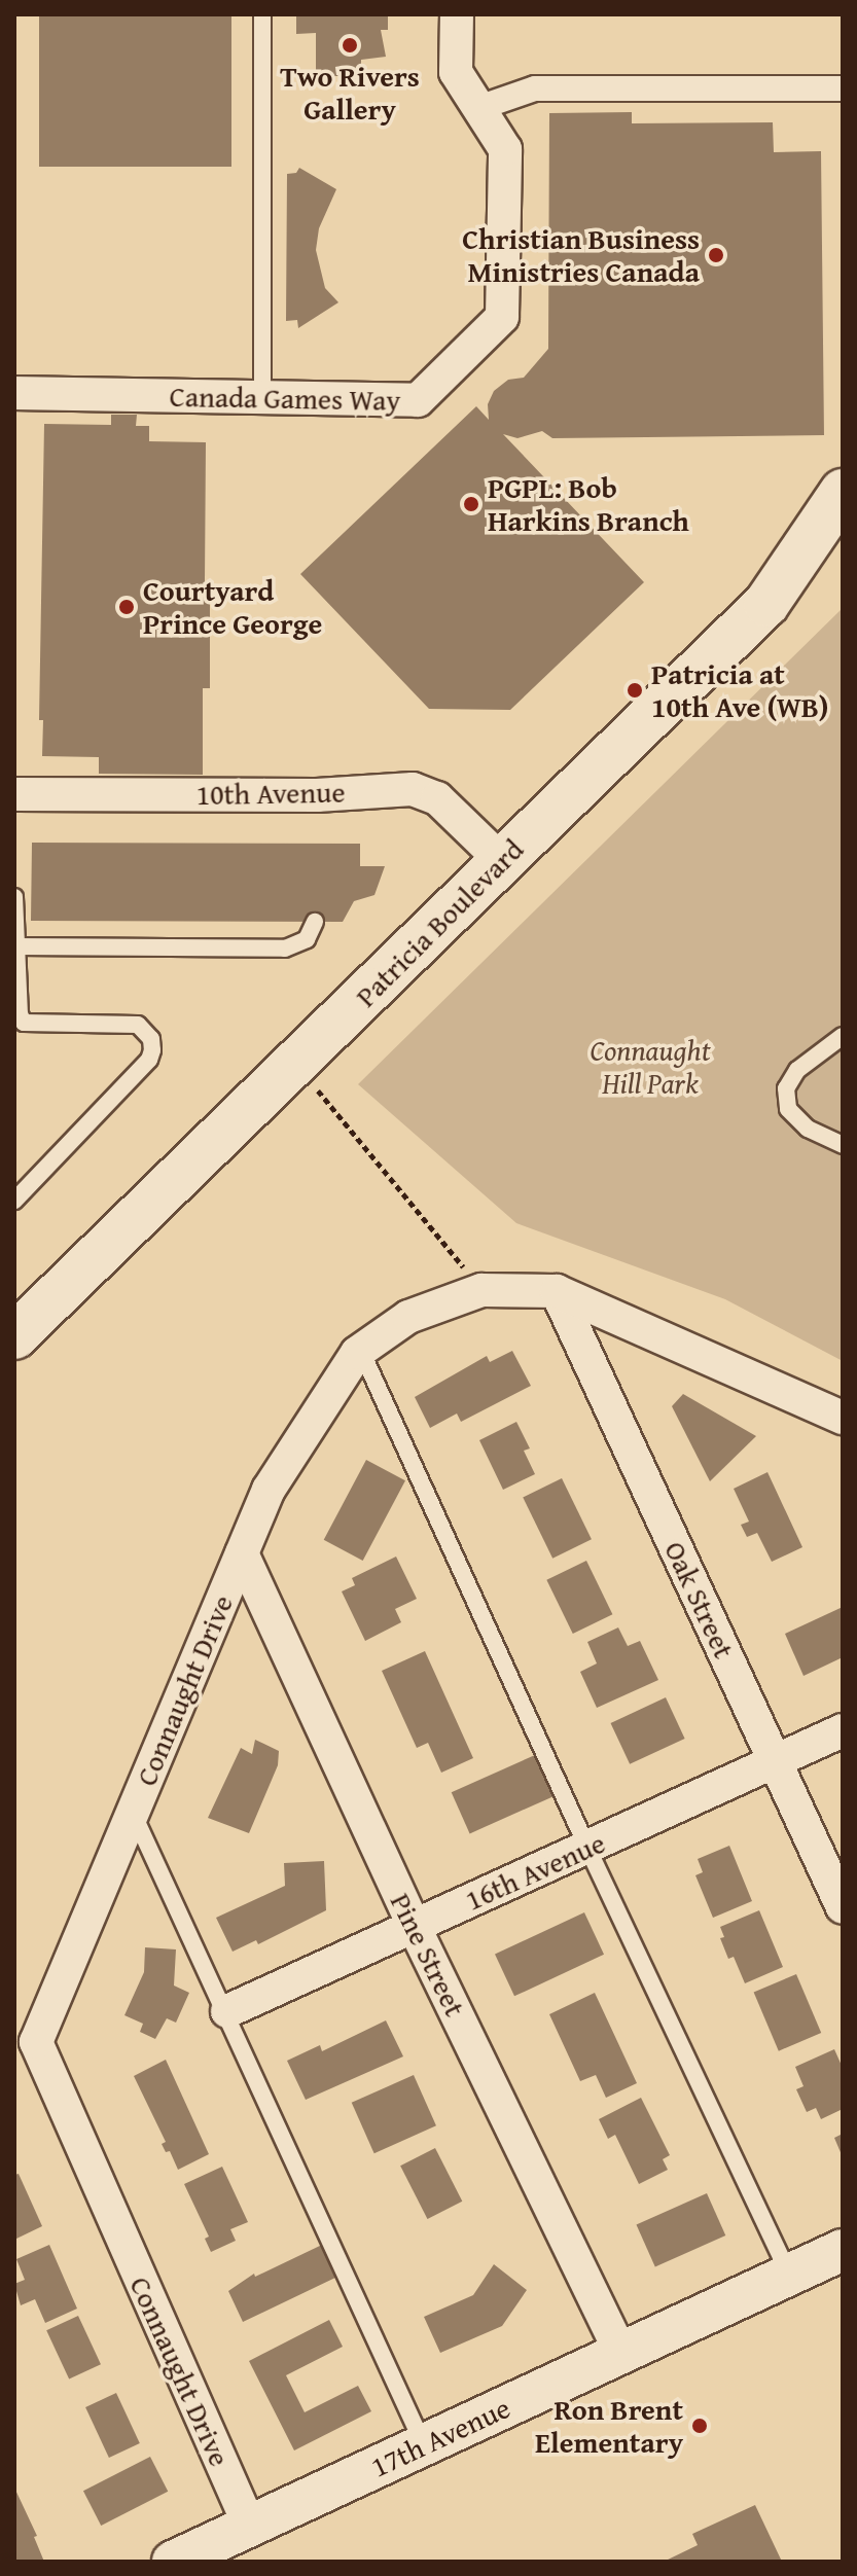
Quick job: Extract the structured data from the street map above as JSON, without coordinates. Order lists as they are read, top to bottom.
{
  "streets": {
    "main road": ["Patricia Boulevard"],
    "street": [
      "Canada Games Way",
      "10th Avenue",
      "Oak Street",
      "Connaught Drive",
      "16th Avenue",
      "Pine Street",
      "17th Avenue"
    ]
  },
  "crossings": [
    ["10th Avenue", "Patricia Boulevard"],
    ["Oak Street", "Connaught Drive"],
    ["Oak Street", "16th Avenue"],
    ["Connaught Drive", "Pine Street"],
    ["Connaught Drive", "17th Avenue"],
    ["16th Avenue", "Pine Street"],
    ["Pine Street", "17th Avenue"]
  ],
  "parks": ["Connaught Hill Park"],
  "places": [
    "Two Rivers Gallery",
    "Christian Business Ministries Canada",
    "PGPL: Bob Harkins Branch",
    "Courtyard Prince George",
    "Patricia at 10th Ave (WB)",
    "Ron Brent Elementary"
  ]
}
